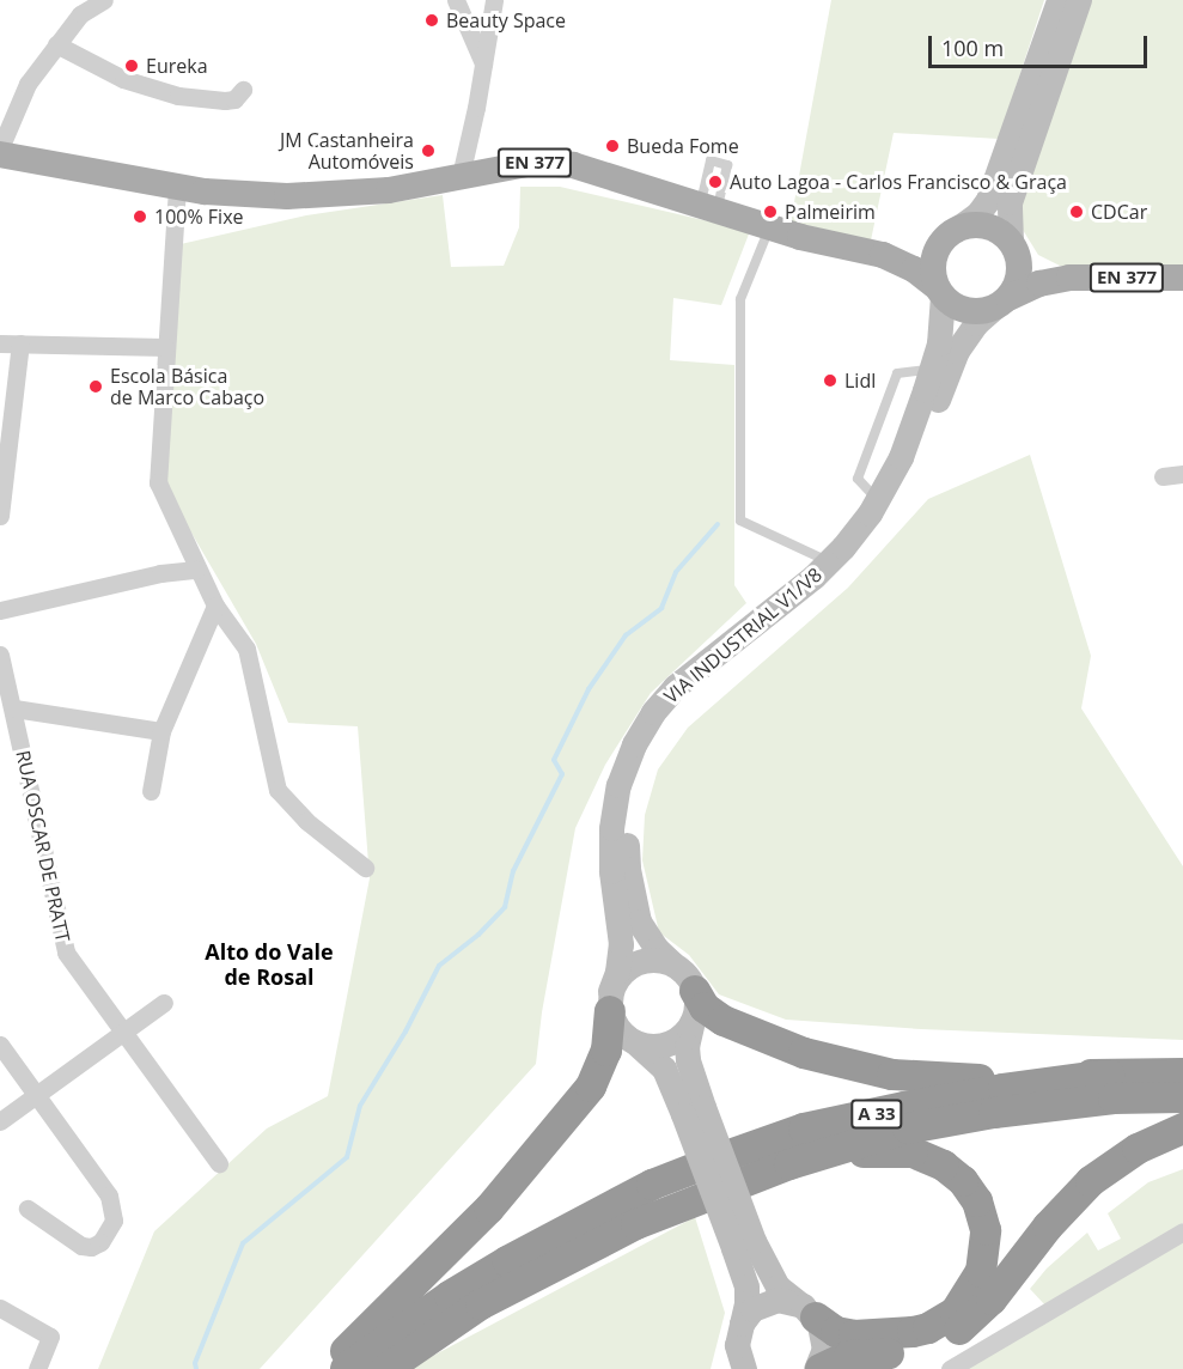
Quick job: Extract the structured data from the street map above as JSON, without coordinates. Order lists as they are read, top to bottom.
{
  "streets": {
    "highway": ["A 33"],
    "main road": ["EN 377", "VIA INDUSTRIAL V1/V8"],
    "street": ["RUA OSCAR DE PRATT"]
  },
  "crossings": [
    ["EN 377", "VIA INDUSTRIAL V1/V8"]
  ],
  "districts": ["Alto do Vale de Rosal"],
  "places": [
    "Beauty Space",
    "Eureka",
    "Bueda Fome",
    "JM Castanheira Automóveis",
    "Auto Lagoa - Carlos Francisco & Graça",
    "Palmeirim",
    "CDCar",
    "100% Fixe",
    "Lidl",
    "Escola Básica de Marco Cabaço"
  ],
  "scale_bar": "100 m"
}
